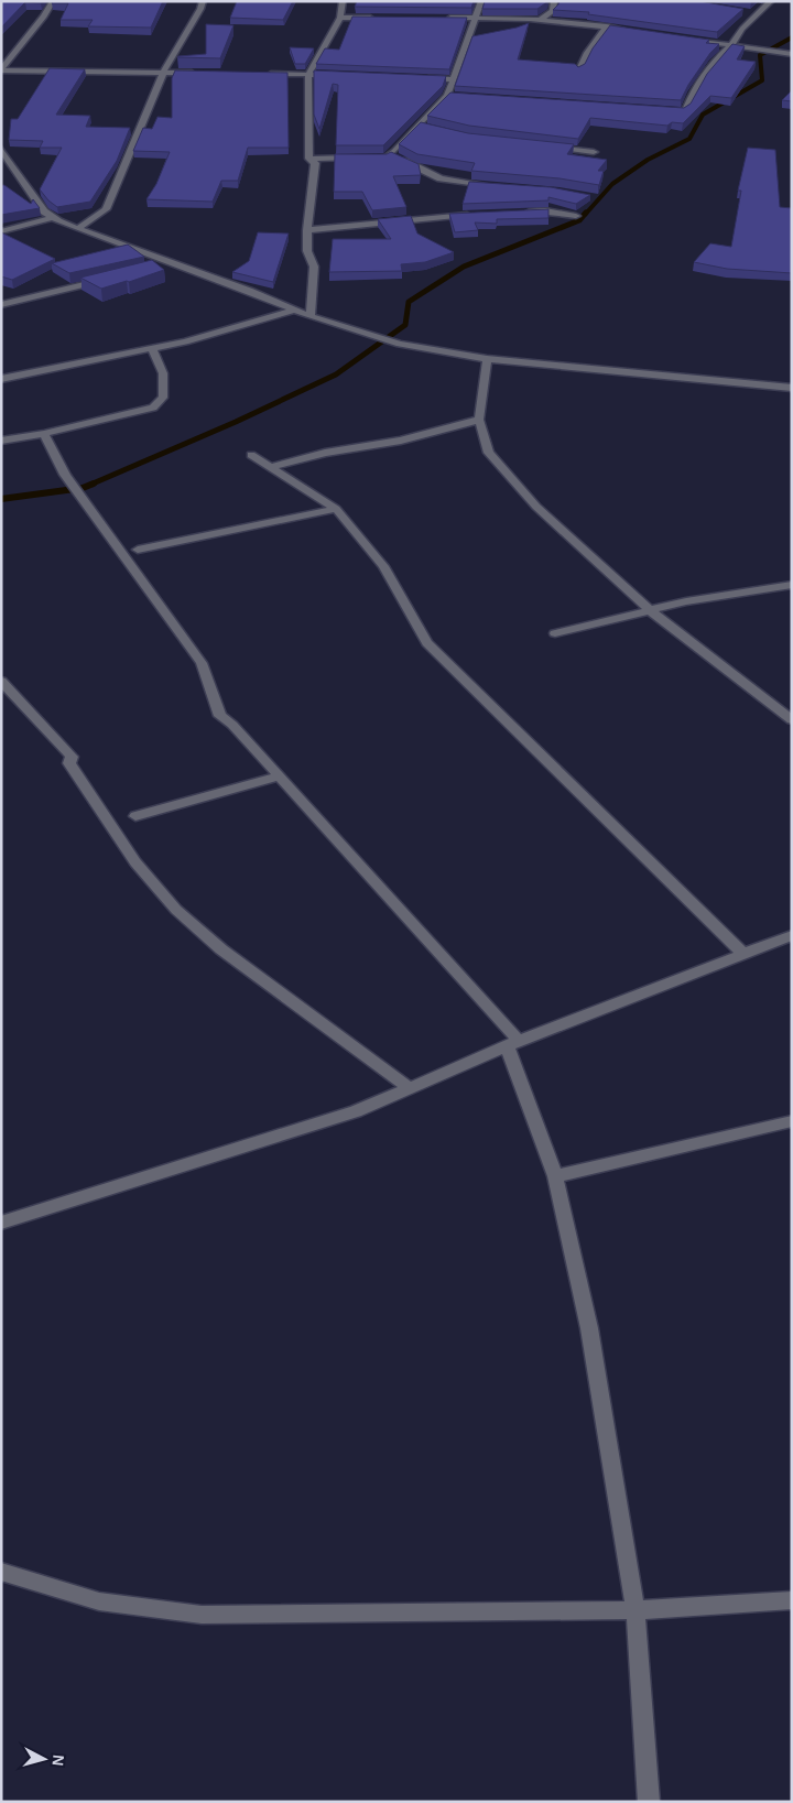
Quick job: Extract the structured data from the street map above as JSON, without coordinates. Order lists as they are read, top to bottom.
{
  "north": "right"
}
